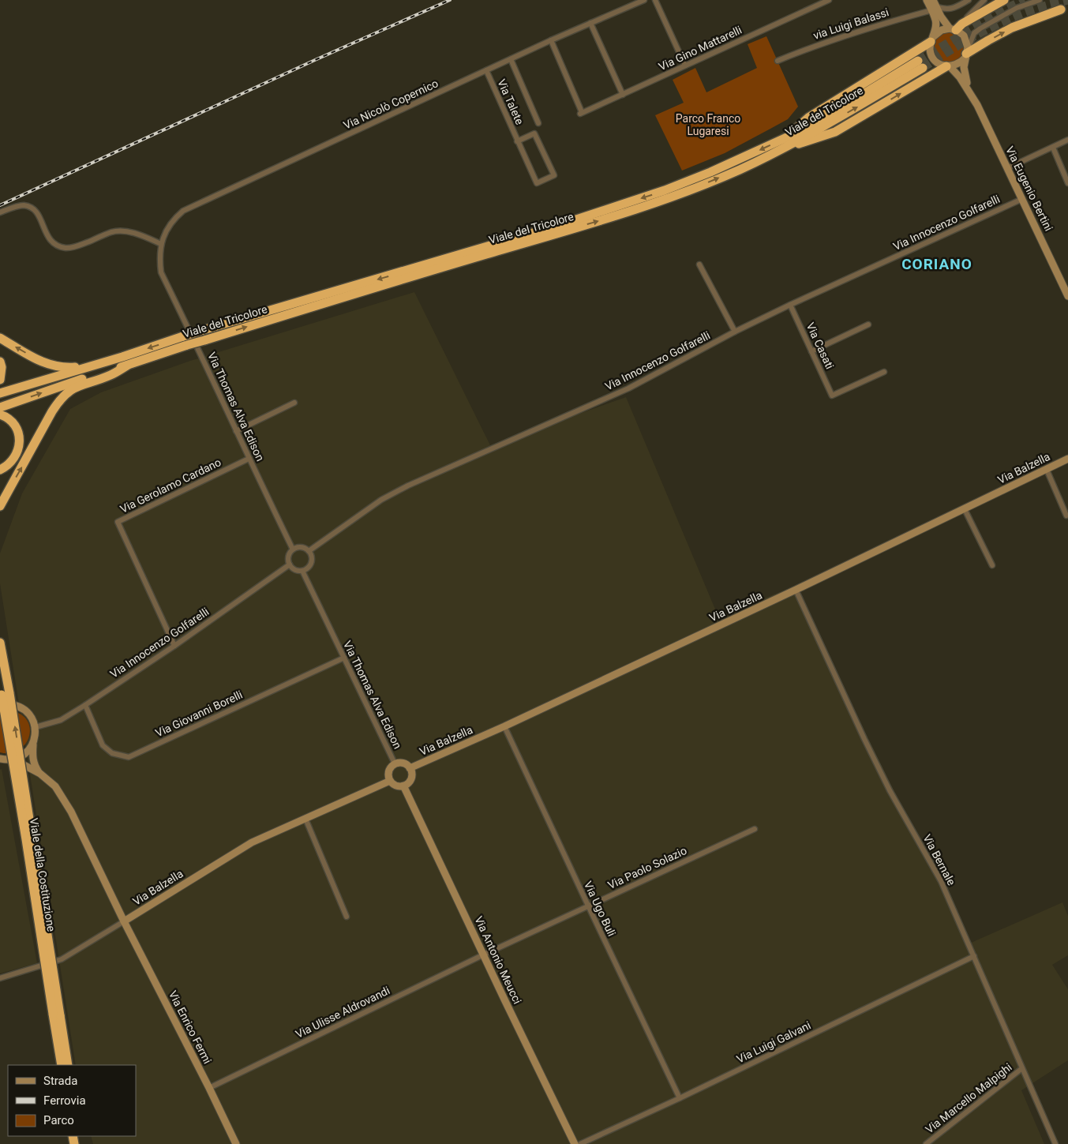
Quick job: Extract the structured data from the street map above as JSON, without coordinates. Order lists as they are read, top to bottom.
{
  "streets": {
    "highway": ["Viale del Tricolore", "Viale della Costituzione"],
    "street": [
      "via Luigi Balassi",
      "Via Gino Mattarelli",
      "Via Talete",
      "Via Nicolò Copernico",
      "Via Eugenio Bertini",
      "Via Innocenzo Golfarelli",
      "Via Casati",
      "Via Thomas Alva Edison",
      "Via Balzella",
      "Via Gerolamo Cardano",
      "Via Giovanni Borelli",
      "Via Bernale",
      "Via Paolo Solazio",
      "Via Ugo Buli",
      "Via Antonio Meucci",
      "Via Ulisse Aldrovandi",
      "Via Enrico Fermi",
      "Via Luigi Galvani",
      "Via Marcello Malpighi"
    ]
  },
  "crossings": [
    ["via Luigi Balassi", "Via Eugenio Bertini"],
    ["Via Gino Mattarelli", "Via Nicolò Copernico"],
    ["Via Talete", "Via Nicolò Copernico"],
    ["Via Nicolò Copernico", "Via Thomas Alva Edison"],
    ["Via Eugenio Bertini", "Via Innocenzo Golfarelli"],
    ["Via Innocenzo Golfarelli", "Via Casati"],
    ["Via Innocenzo Golfarelli", "Via Thomas Alva Edison"],
    ["Via Innocenzo Golfarelli", "Via Gerolamo Cardano"],
    ["Via Innocenzo Golfarelli", "Via Giovanni Borelli"],
    ["Via Thomas Alva Edison", "Via Balzella"],
    ["Via Thomas Alva Edison", "Via Gerolamo Cardano"],
    ["Via Thomas Alva Edison", "Via Giovanni Borelli"],
    ["Via Thomas Alva Edison", "Via Antonio Meucci"],
    ["Via Balzella", "Via Bernale"],
    ["Via Balzella", "Via Ugo Buli"],
    ["Via Balzella", "Via Antonio Meucci"],
    ["Via Balzella", "Via Enrico Fermi"],
    ["Via Bernale", "Via Luigi Galvani"],
    ["Via Bernale", "Via Marcello Malpighi"],
    ["Via Paolo Solazio", "Via Ugo Buli"],
    ["Via Paolo Solazio", "Via Antonio Meucci"],
    ["Via Paolo Solazio", "Via Ulisse Aldrovandi"],
    ["Via Ugo Buli", "Via Luigi Galvani"],
    ["Via Antonio Meucci", "Via Ulisse Aldrovandi"],
    ["Via Ulisse Aldrovandi", "Via Enrico Fermi"]
  ],
  "districts": ["CORIANO"],
  "parks": ["Parco Franco Lugaresi"],
  "legend": ["Strada", "Ferrovia", "Parco"]
}
